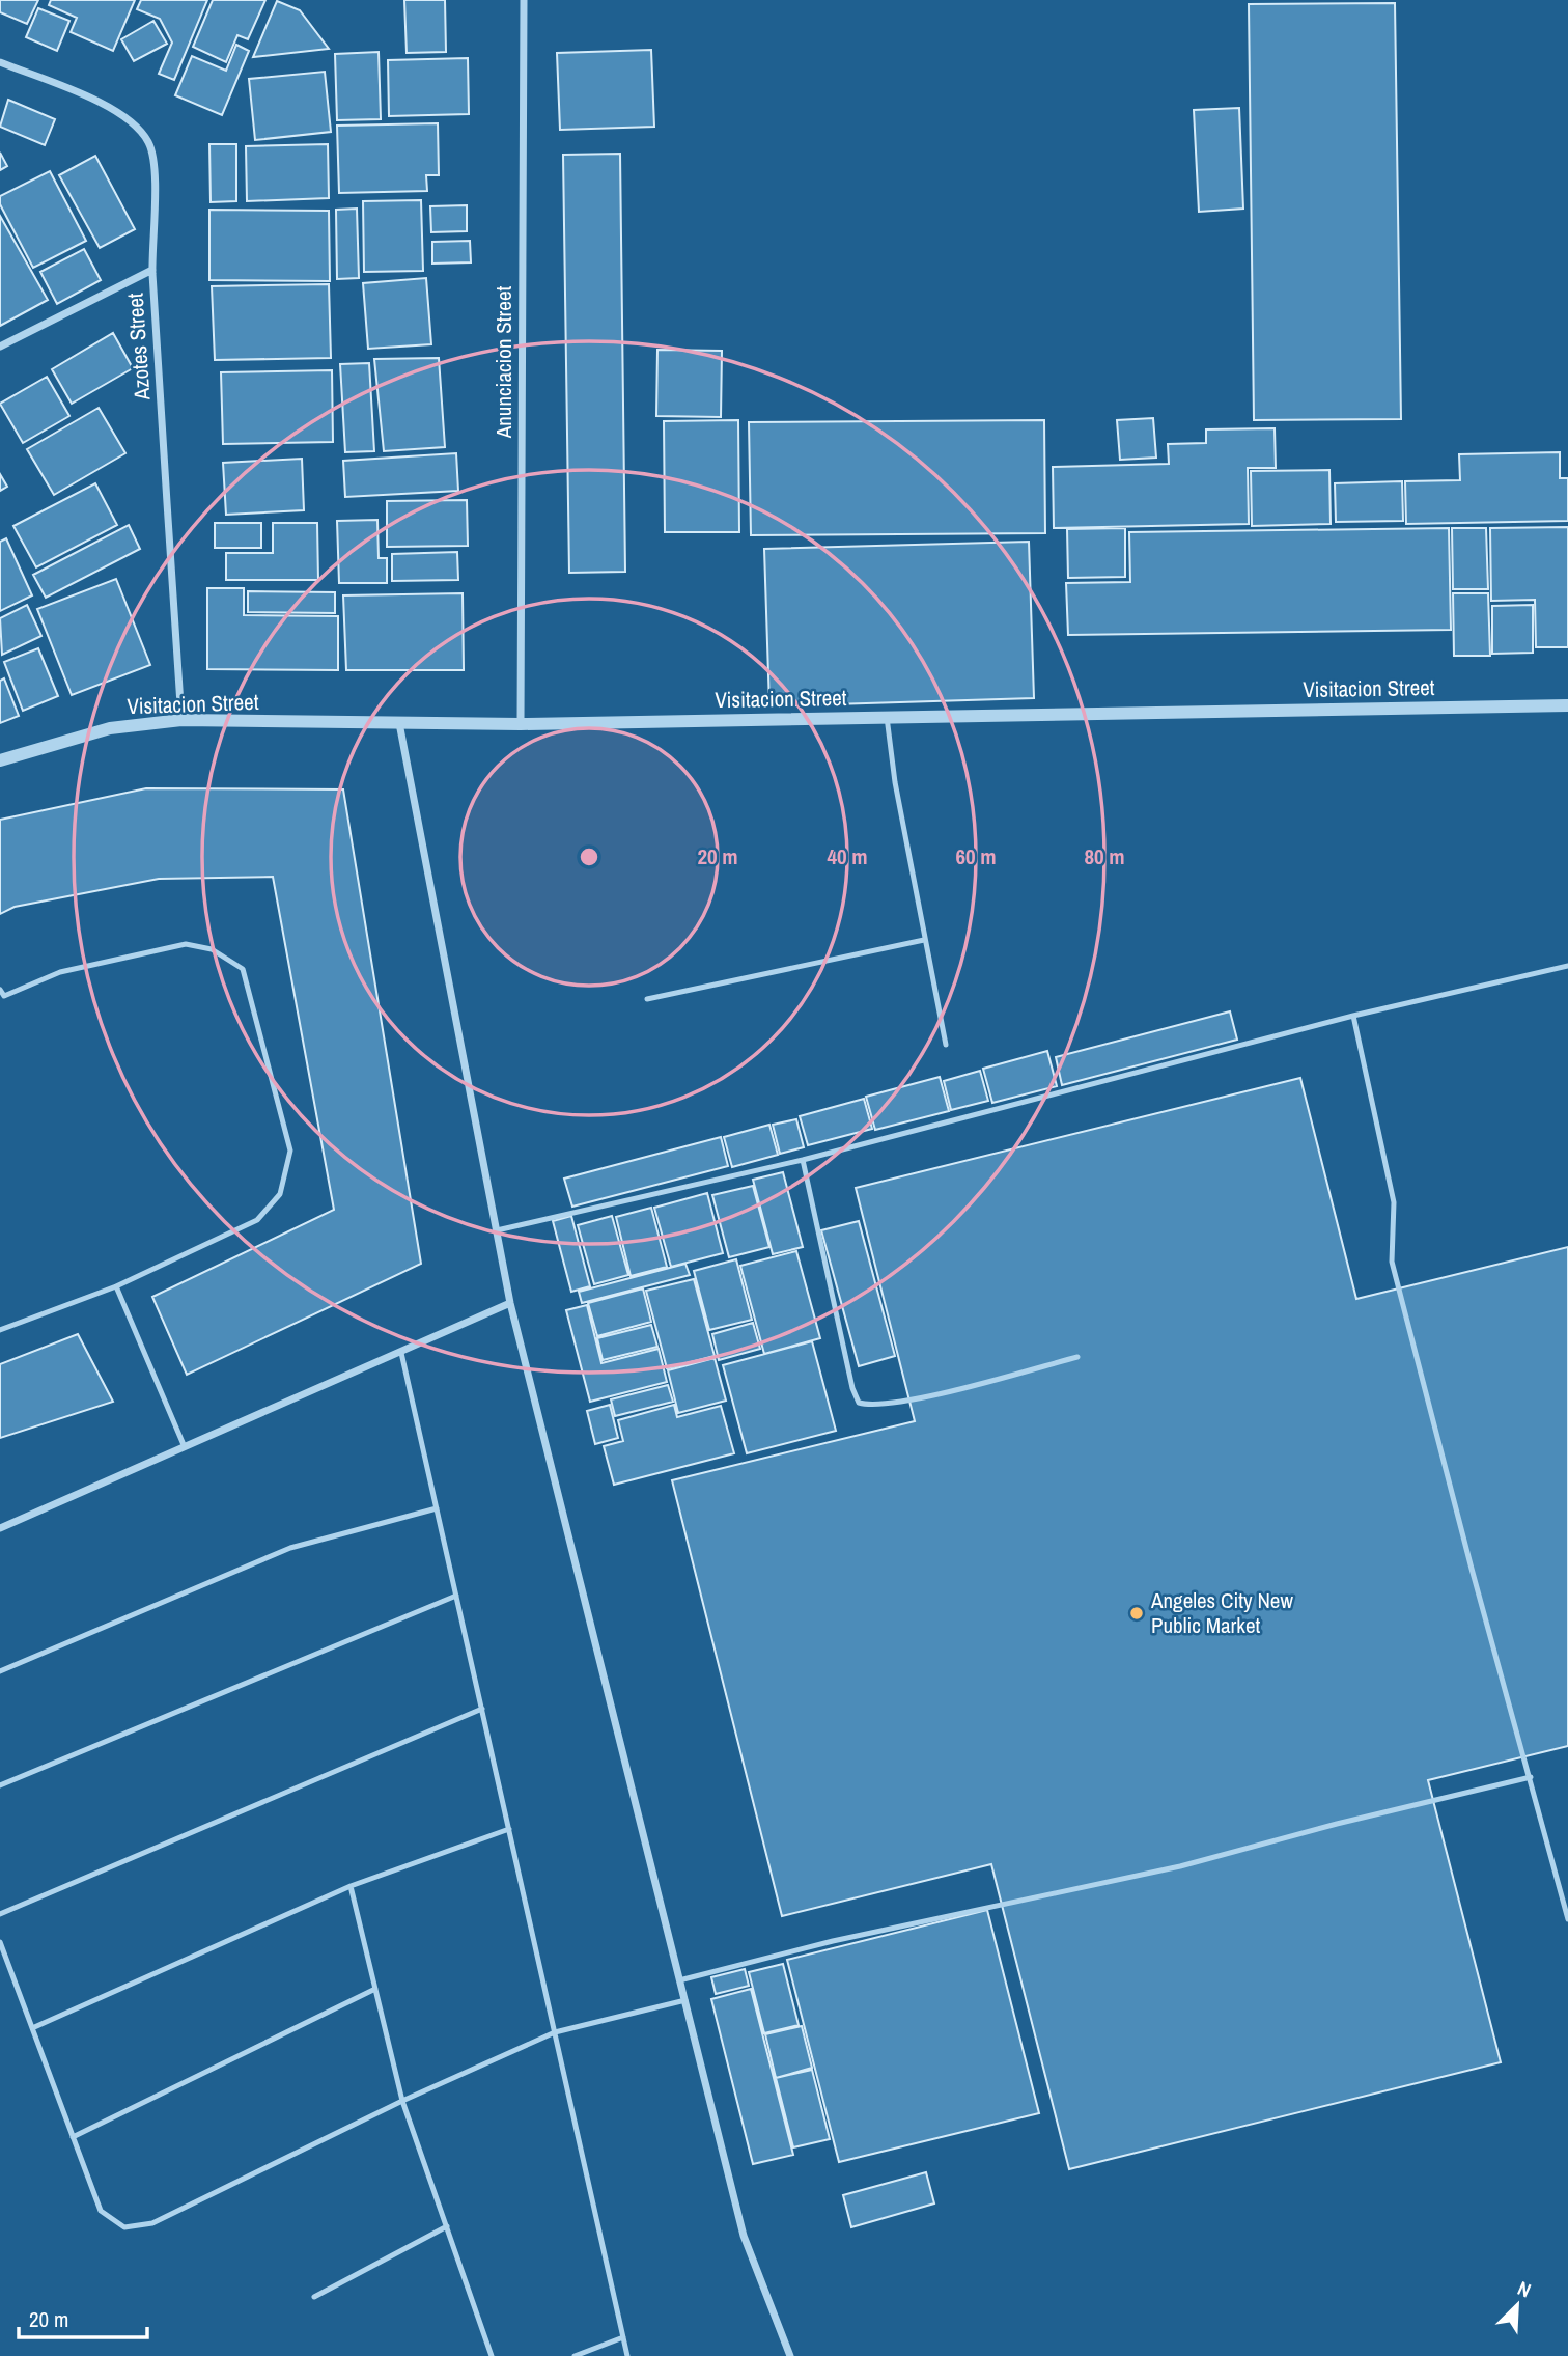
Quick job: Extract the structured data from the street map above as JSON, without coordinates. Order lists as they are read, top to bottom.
{
  "streets": {
    "street": ["Azotes Street", "Anunciacion Street", "Visitacion Street"]
  },
  "crossings": [
    ["Azotes Street", "Visitacion Street"],
    ["Anunciacion Street", "Visitacion Street"]
  ],
  "places": ["Angeles City New Public Market"],
  "scale_bar": "20 m",
  "north": "top right",
  "rings": [
    "20 m",
    "40 m",
    "60 m",
    "80 m"
  ]
}
